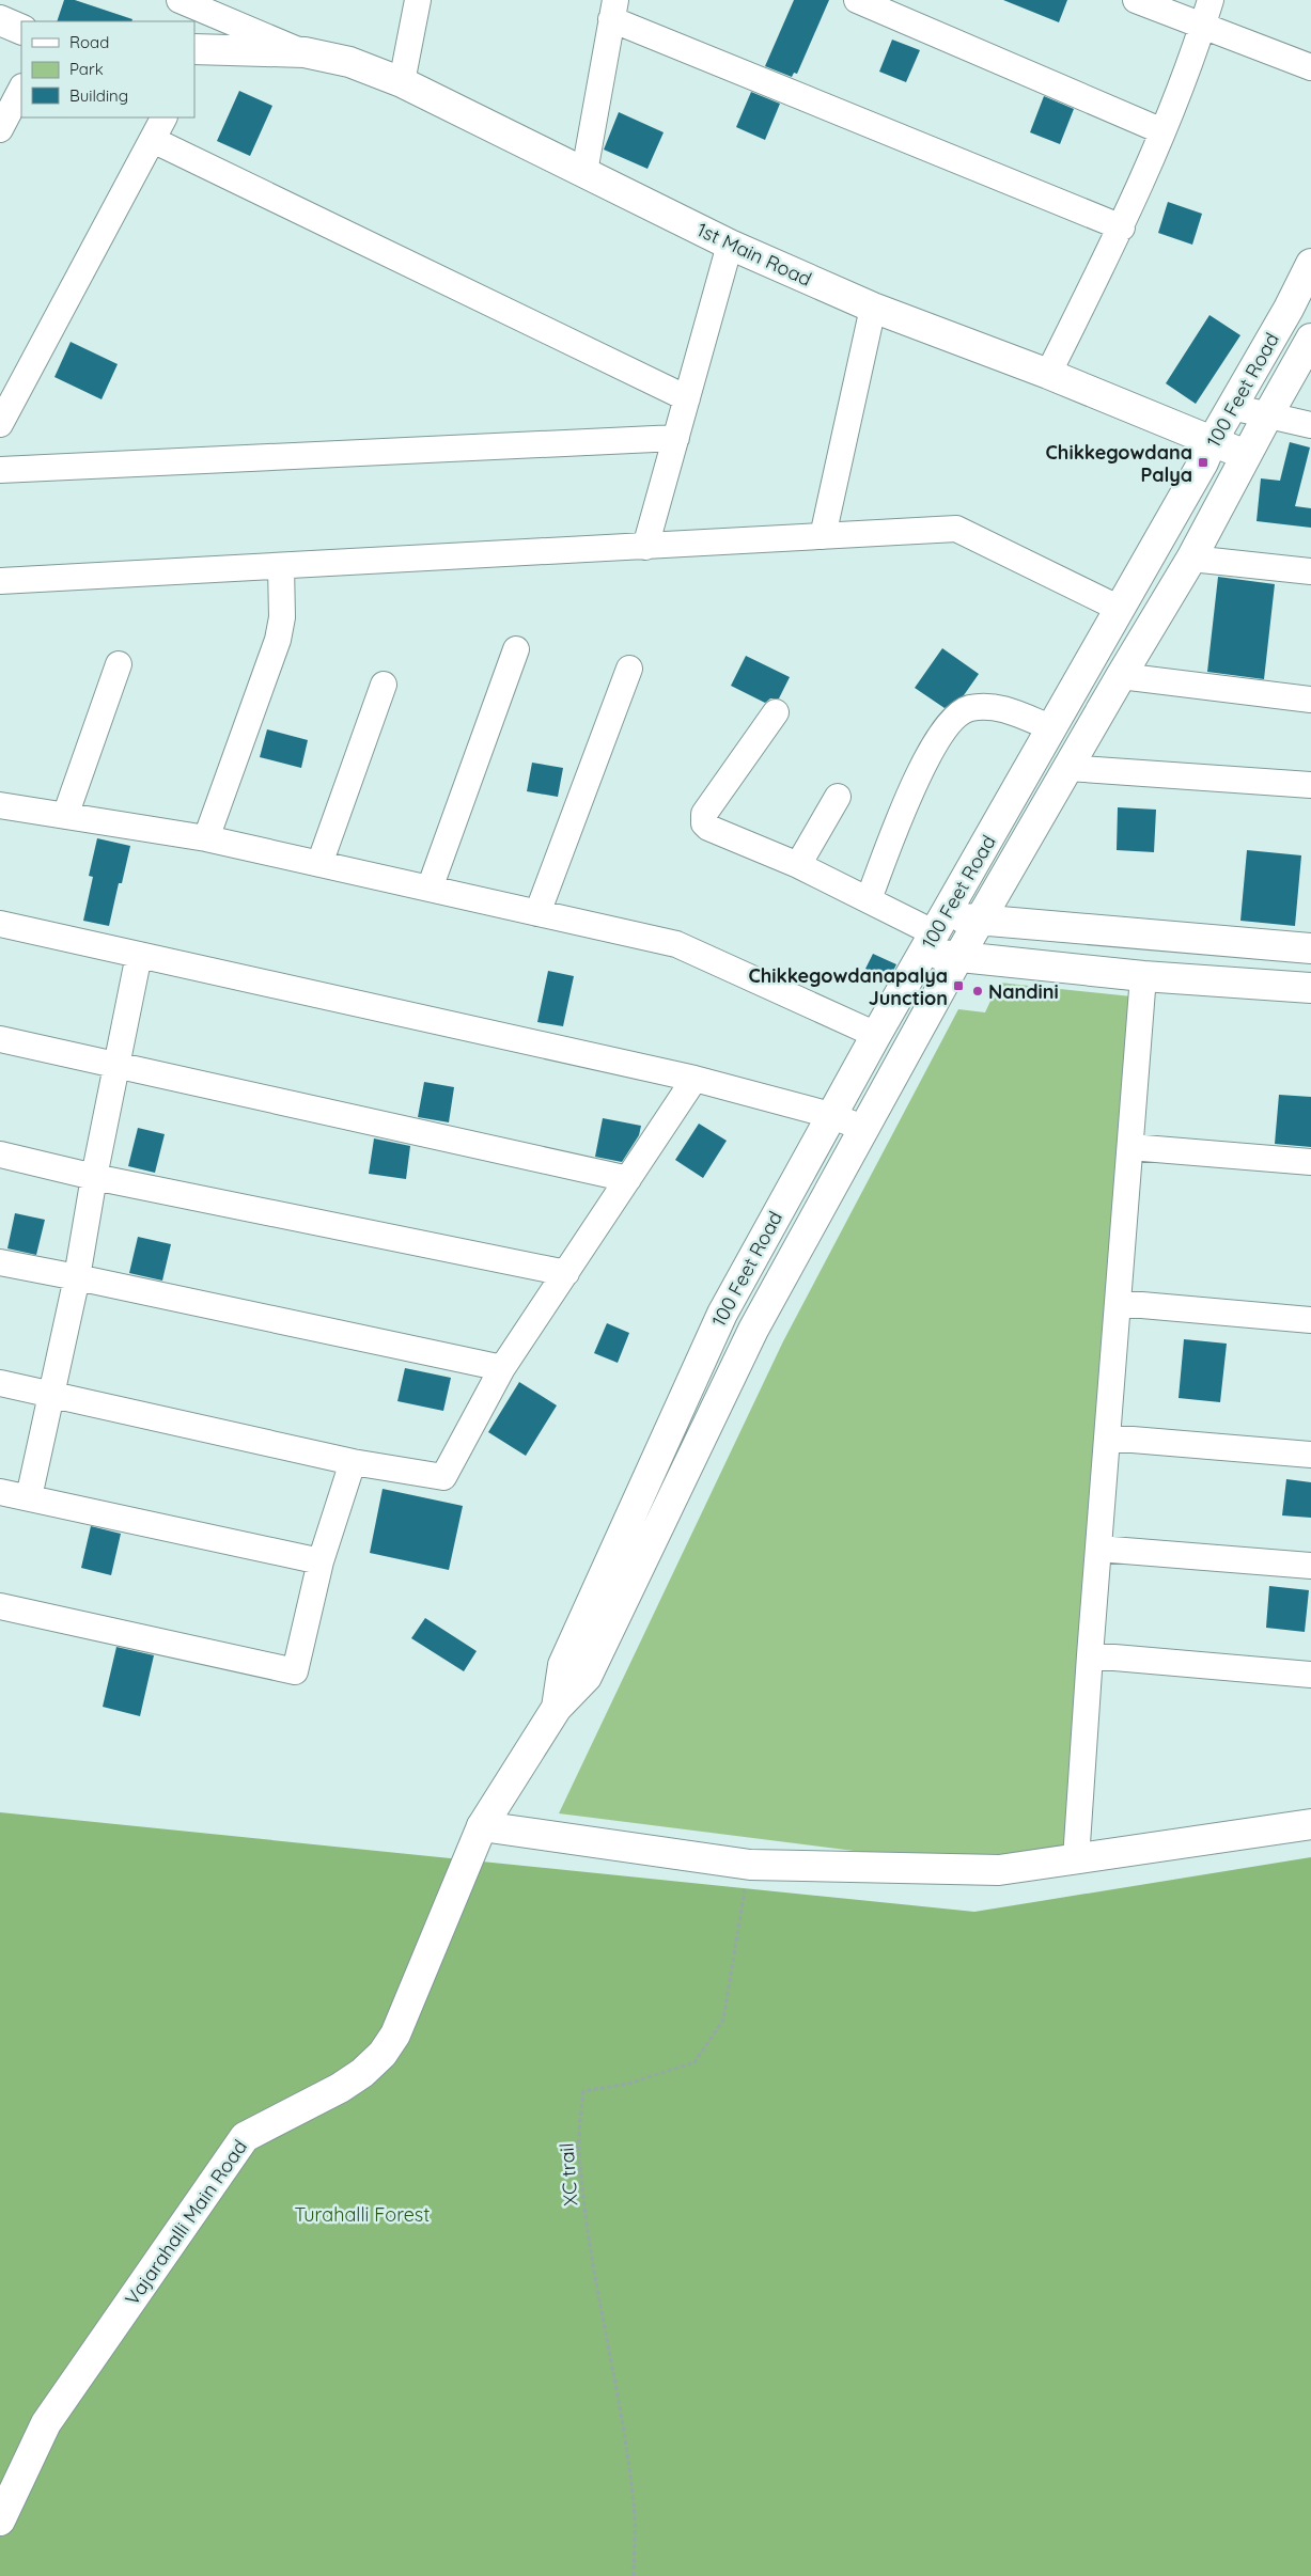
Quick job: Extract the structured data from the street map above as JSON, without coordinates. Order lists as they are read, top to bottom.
{
  "streets": {
    "main road": ["1st Main Road", "100 Feet Road", "Vajarahalli Main Road"],
    "path": ["XC trail"]
  },
  "crossings": [
    ["1st Main Road", "100 Feet Road"],
    ["100 Feet Road", "Vajarahalli Main Road"]
  ],
  "parks": ["Turahalli Forest"],
  "places": {
    "transit": ["Chikkegowdana Palya", "Chikkegowdanapalya Junction"],
    "other": ["Nandini"]
  },
  "legend": ["Road", "Park", "Building"]
}
